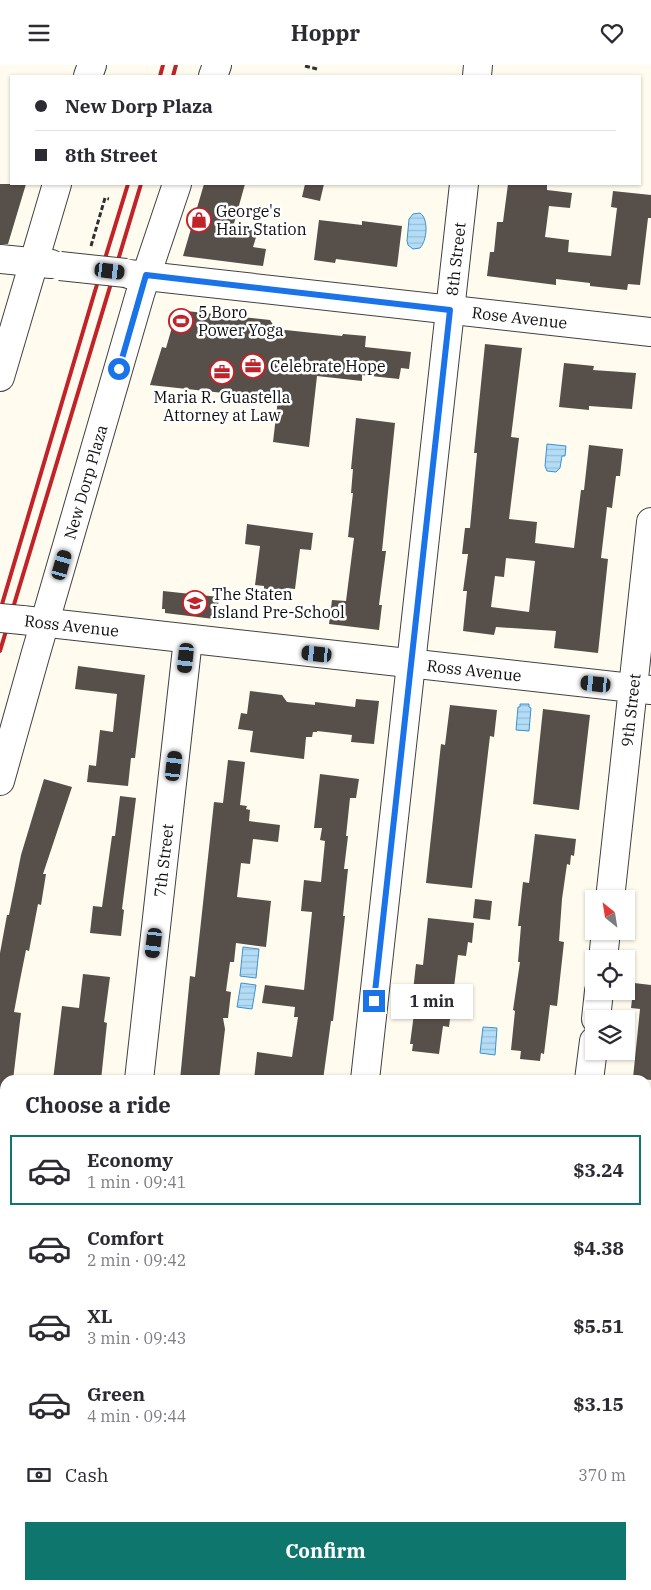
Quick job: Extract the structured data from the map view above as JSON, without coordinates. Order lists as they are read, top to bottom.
{
  "streets": {
    "street": [
      "8th Street",
      "Rose Avenue",
      "New Dorp Plaza",
      "Ross Avenue",
      "9th Street",
      "7th Street"
    ]
  },
  "crossings": [
    ["8th Street", "Rose Avenue"],
    ["8th Street", "Ross Avenue"],
    ["Rose Avenue", "New Dorp Plaza"],
    ["New Dorp Plaza", "Ross Avenue"],
    ["Ross Avenue", "9th Street"],
    ["Ross Avenue", "7th Street"]
  ],
  "places": {
    "shop": ["George's Hair Station"],
    "sports": ["5 Boro Power Yoga"],
    "office": ["Celebrate Hope", "Maria R. Guastella Attorney at Law"],
    "school or university": ["The Staten Island Pre-School"]
  },
  "north": "top left",
  "page": {
    "header": "Hoppr",
    "banner": ["New Dorp Plaza", "8th Street"],
    "bubble": "1 min",
    "heading": "Choose a ride",
    "list": [
      {
        "name": "Economy",
        "note": "1 min · 09:41",
        "value": "$3.24"
      },
      {
        "name": "Comfort",
        "note": "2 min · 09:42",
        "value": "$4.38"
      },
      {
        "name": "XL",
        "note": "3 min · 09:43",
        "value": "$5.51"
      },
      {
        "name": "Green",
        "note": "4 min · 09:44",
        "value": "$3.15"
      }
    ],
    "pay": ["Cash", "370 m"],
    "buttons": "Confirm"
  }
}
